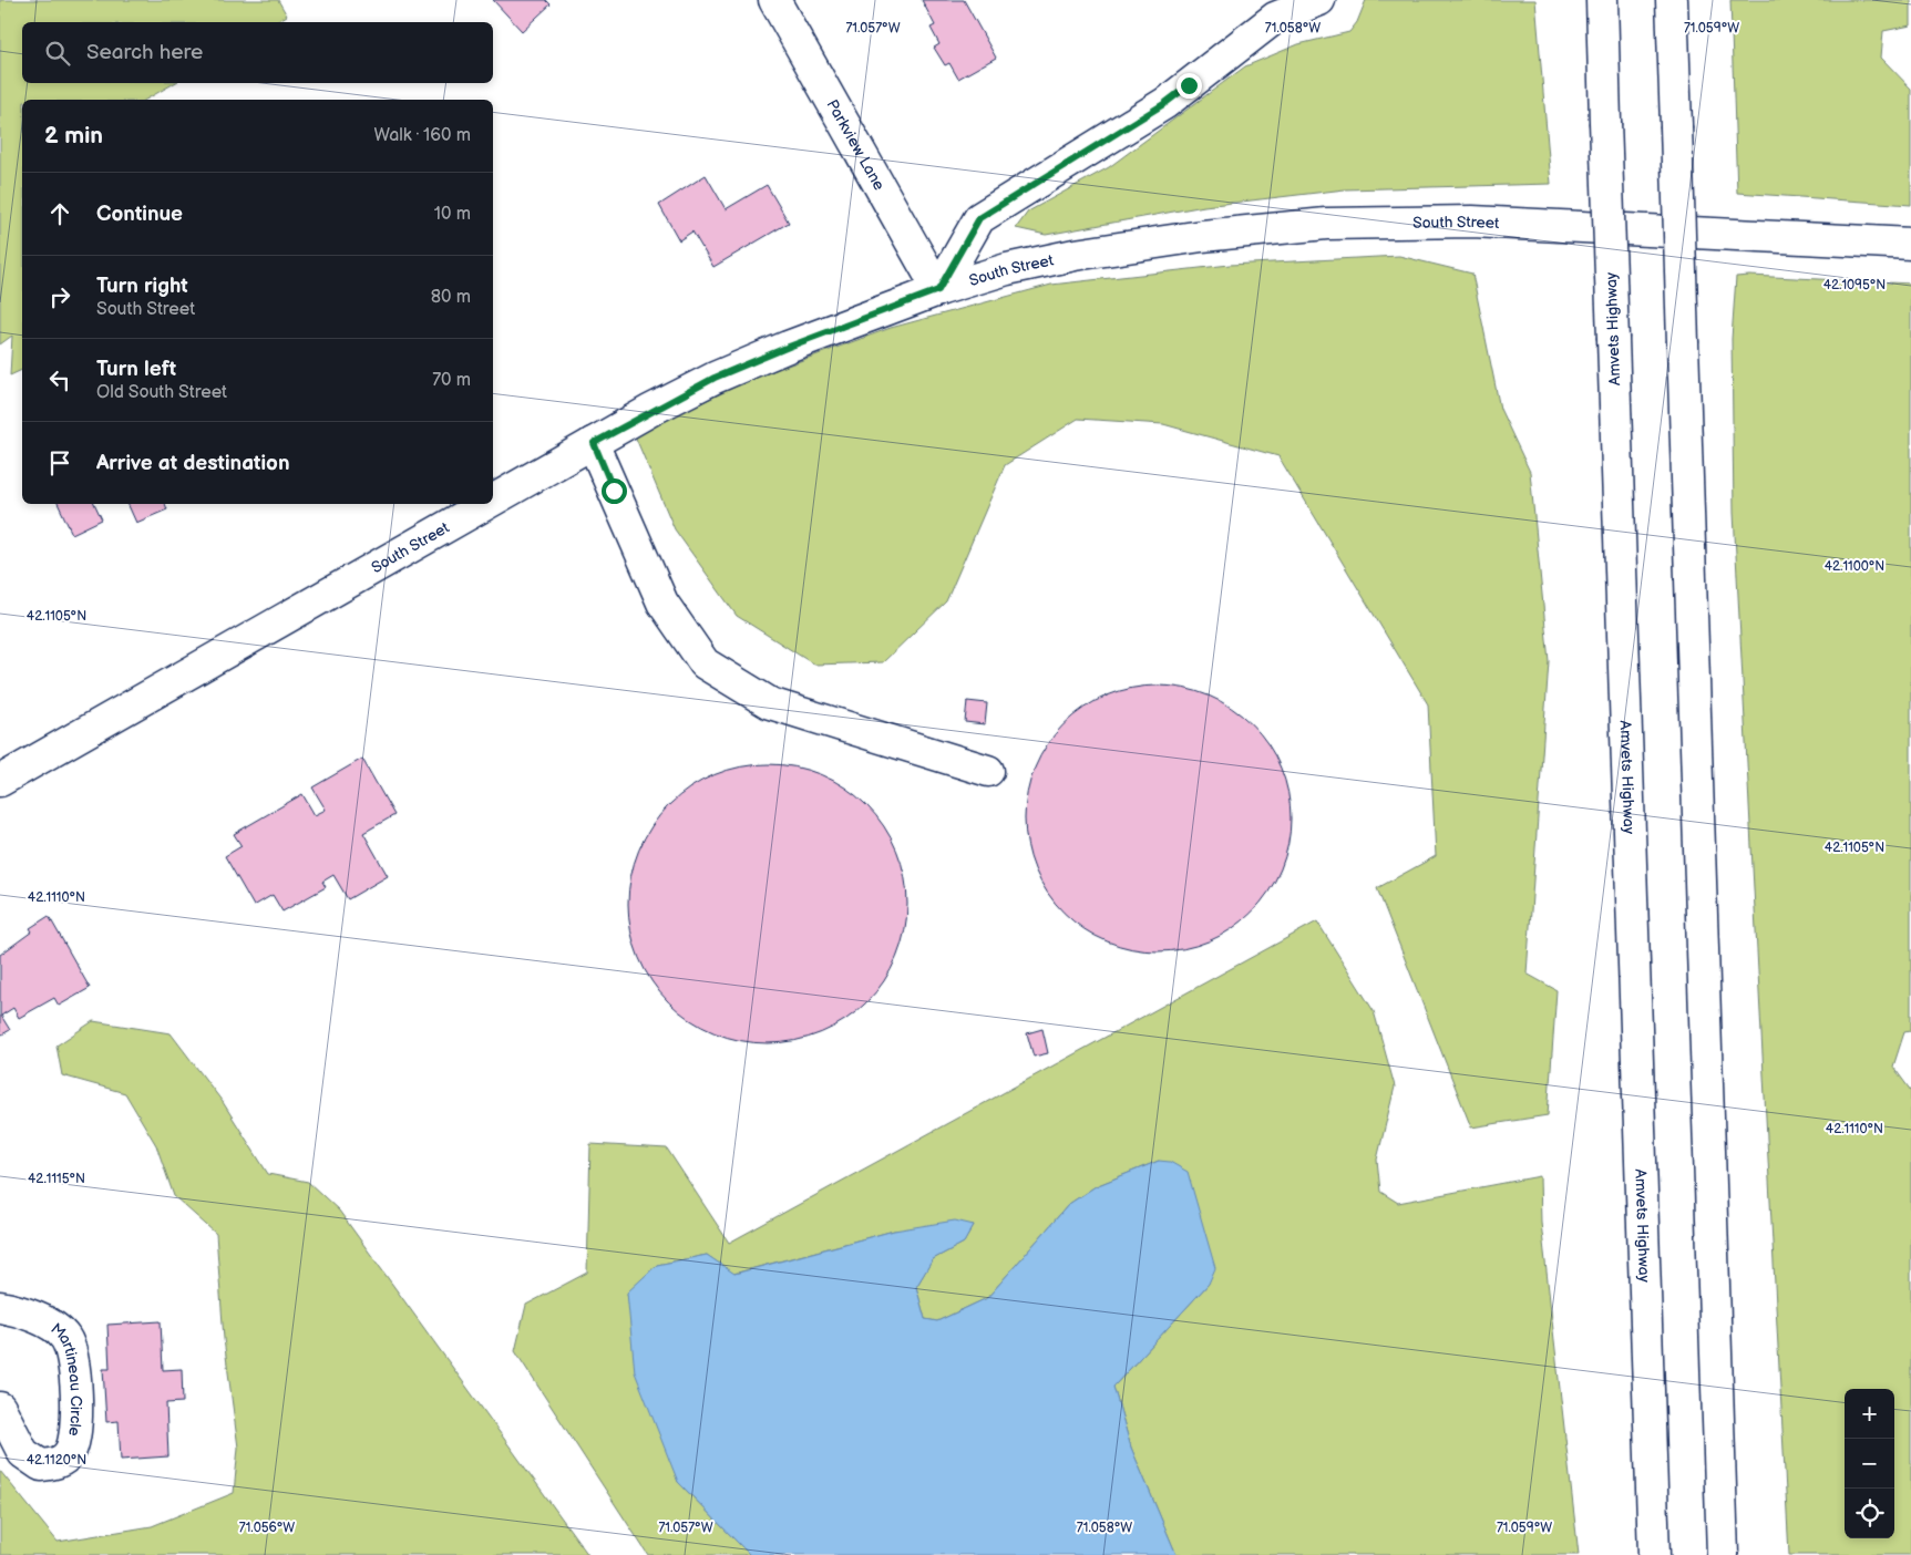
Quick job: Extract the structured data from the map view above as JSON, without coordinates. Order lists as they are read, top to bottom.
{
  "streets": {
    "main road": [
      "Parkview Lane",
      "South Street",
      "Amvets Highway",
      "Martineau Circle"
    ]
  },
  "crossings": [
    ["Parkview Lane", "South Street"]
  ],
  "page": {
    "search": "Search here",
    "heading": ["2 min", "Walk · 160 m"],
    "list": [
      ["Continue", "10 m"],
      ["Turn right", "South Street", "80 m"],
      ["Turn left", "Old South Street", "70 m"],
      "Arrive at destination"
    ],
    "map_buttons": ["+", "−"]
  },
  "coordinates": [
    "71.057°W",
    "71.058°W",
    "71.059°W",
    "42.1095°N",
    "42.1100°N",
    "42.1105°N",
    "42.1110°N",
    "42.1115°N",
    "42.1120°N",
    "71.056°W"
  ]
}
